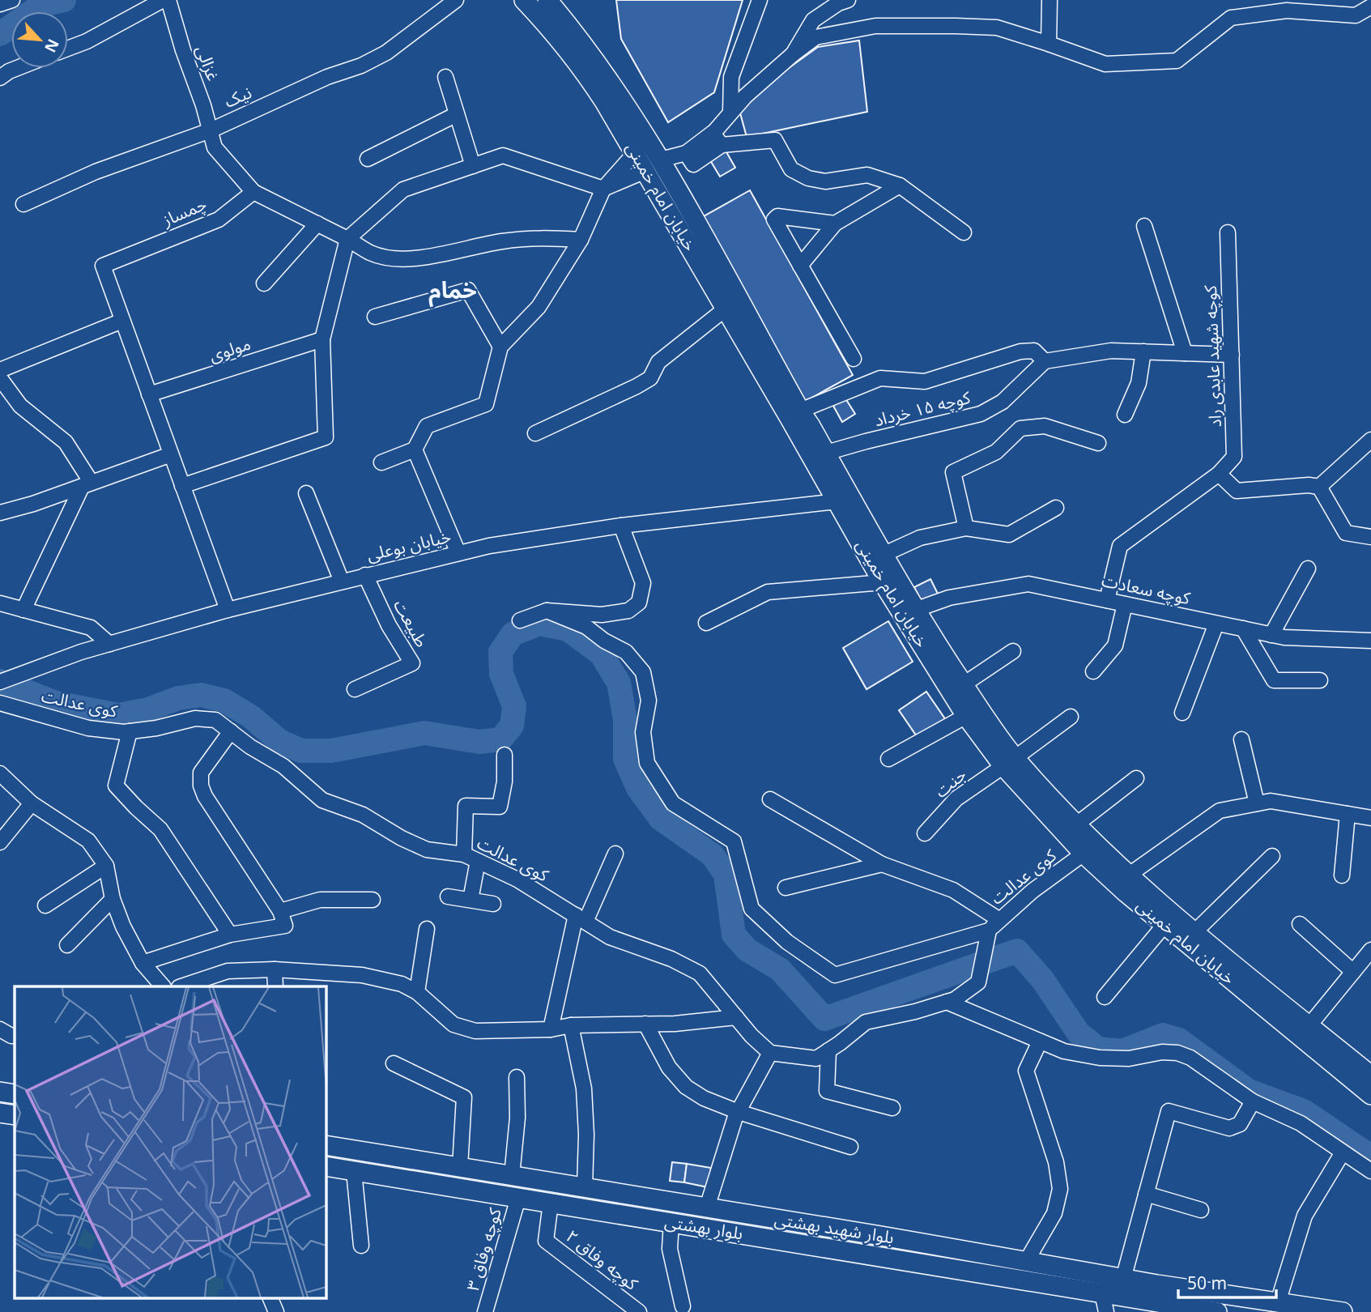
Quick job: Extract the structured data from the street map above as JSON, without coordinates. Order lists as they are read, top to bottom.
{
  "streets": {
    "main road": ["خیابان امام خمینی", "بلوار بهشتی", "بلوار شهید بهشتی"],
    "street": [
      "غزالی",
      "نیک",
      "چمساز",
      "مولوی",
      "کوچه شهید عابدی راد",
      "کوچه ۱۵ خرداد",
      "خیابان بوعلی",
      "کوچه سعادت",
      "طبيعت",
      "کوی عدالت",
      "جنت",
      "کوچه وفاق ۳",
      "کوچه وفاق ۲"
    ]
  },
  "crossings": [
    ["غزالی", "نیک"],
    ["غزالی", "چمساز"],
    ["خیابان امام خمینی", "کوچه ۱۵ خرداد"],
    ["خیابان امام خمینی", "خیابان بوعلی"],
    ["خیابان امام خمینی", "کوچه سعادت"],
    ["خیابان امام خمینی", "کوی عدالت"],
    ["خیابان امام خمینی", "جنت"],
    ["چمساز", "مولوی"],
    ["چمساز", "خیابان بوعلی"],
    ["کوچه شهید عابدی راد", "کوچه سعادت"],
    ["خیابان بوعلی", "طبيعت"],
    ["بلوار بهشتی", "کوچه وفاق ۳"],
    ["بلوار بهشتی", "کوچه وفاق ۲"]
  ],
  "districts": ["خمام"],
  "scale_bar": "50 m",
  "north": "bottom right"
}
